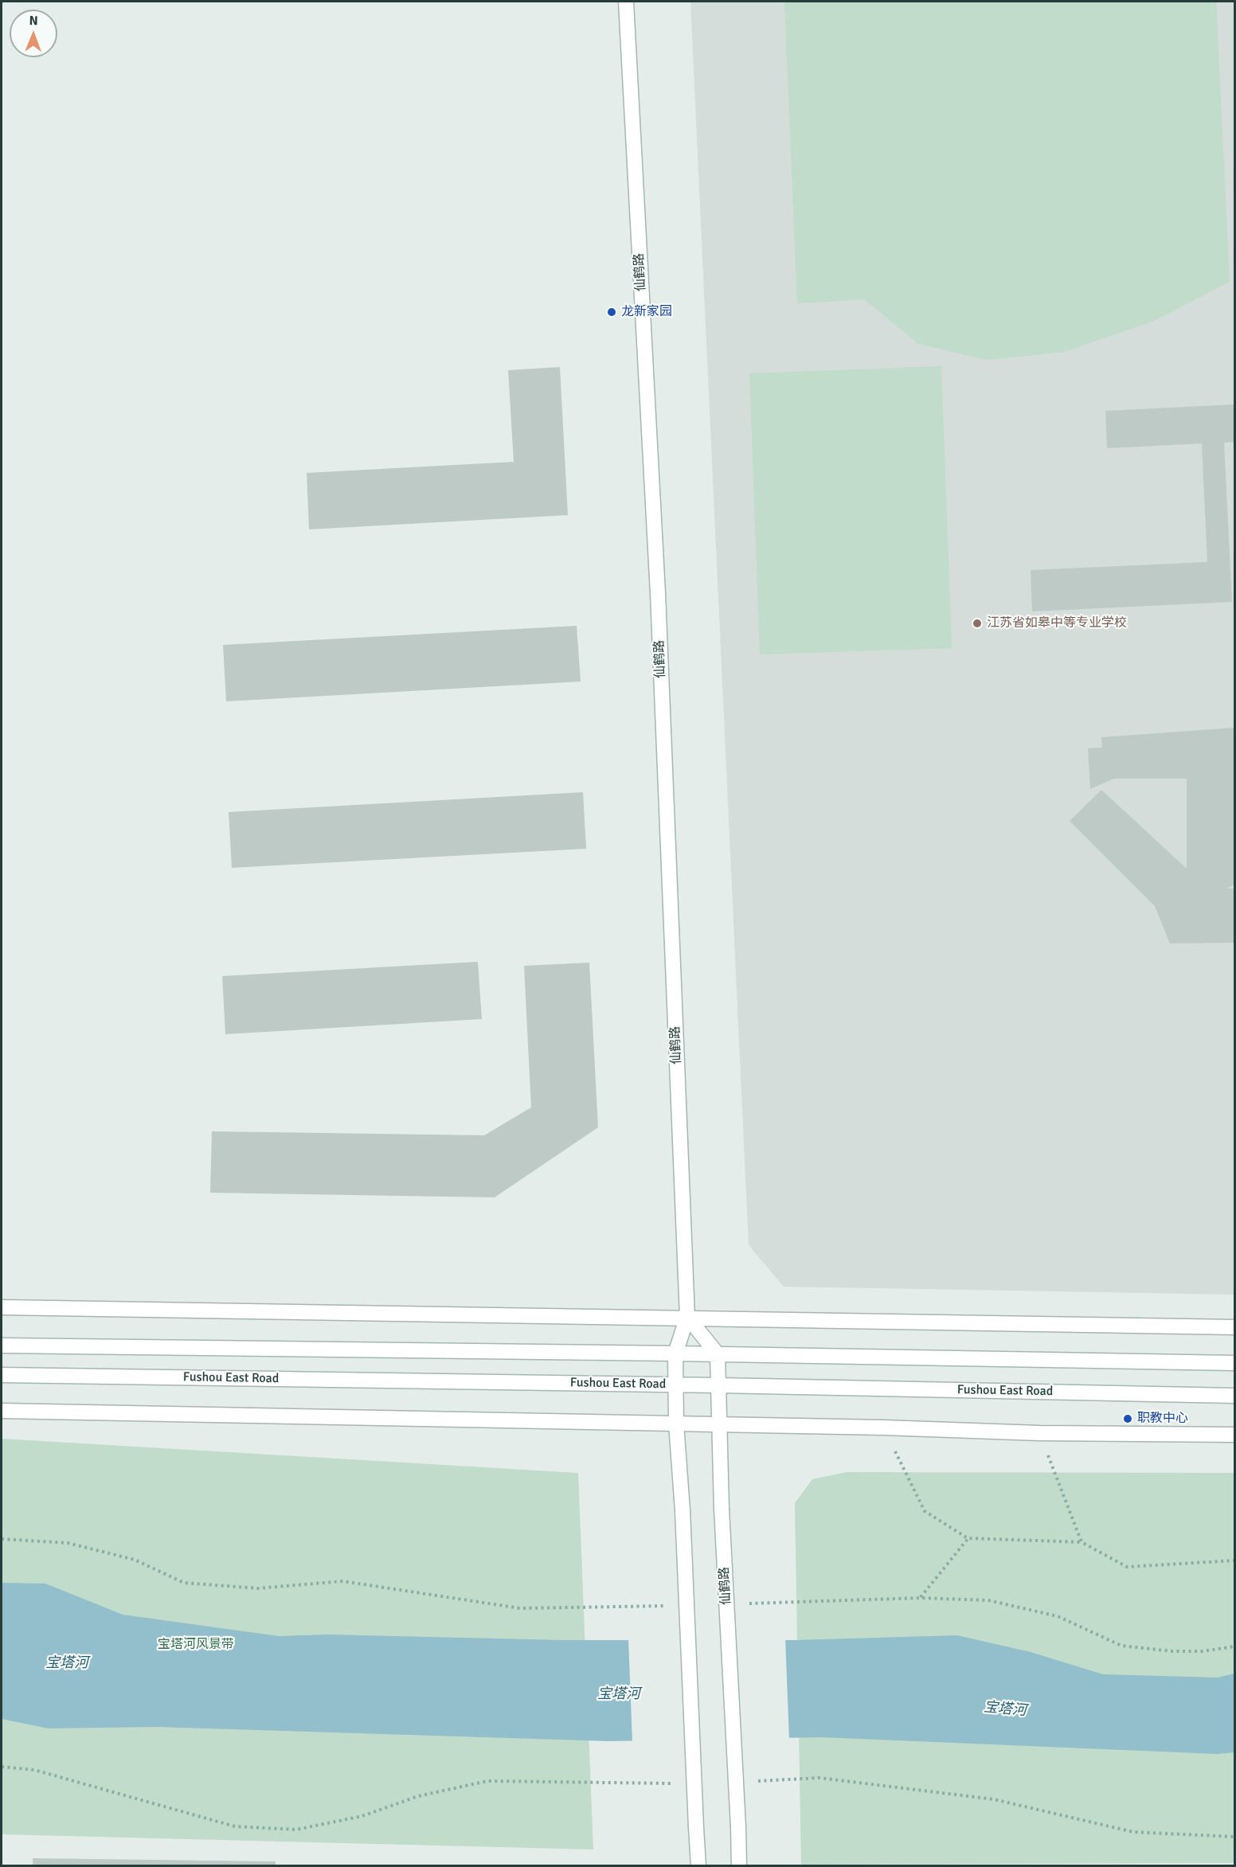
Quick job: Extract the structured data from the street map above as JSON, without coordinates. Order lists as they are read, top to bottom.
{
  "streets": {
    "street": ["仙鹤路", "Fushou East Road"]
  },
  "crossings": [
    ["仙鹤路", "Fushou East Road"]
  ],
  "water": ["宝塔河"],
  "parks": ["宝塔河风景带"],
  "places": ["龙新家园", "江苏省如皋中等专业学校", "职教中心"],
  "north": "top"
}
